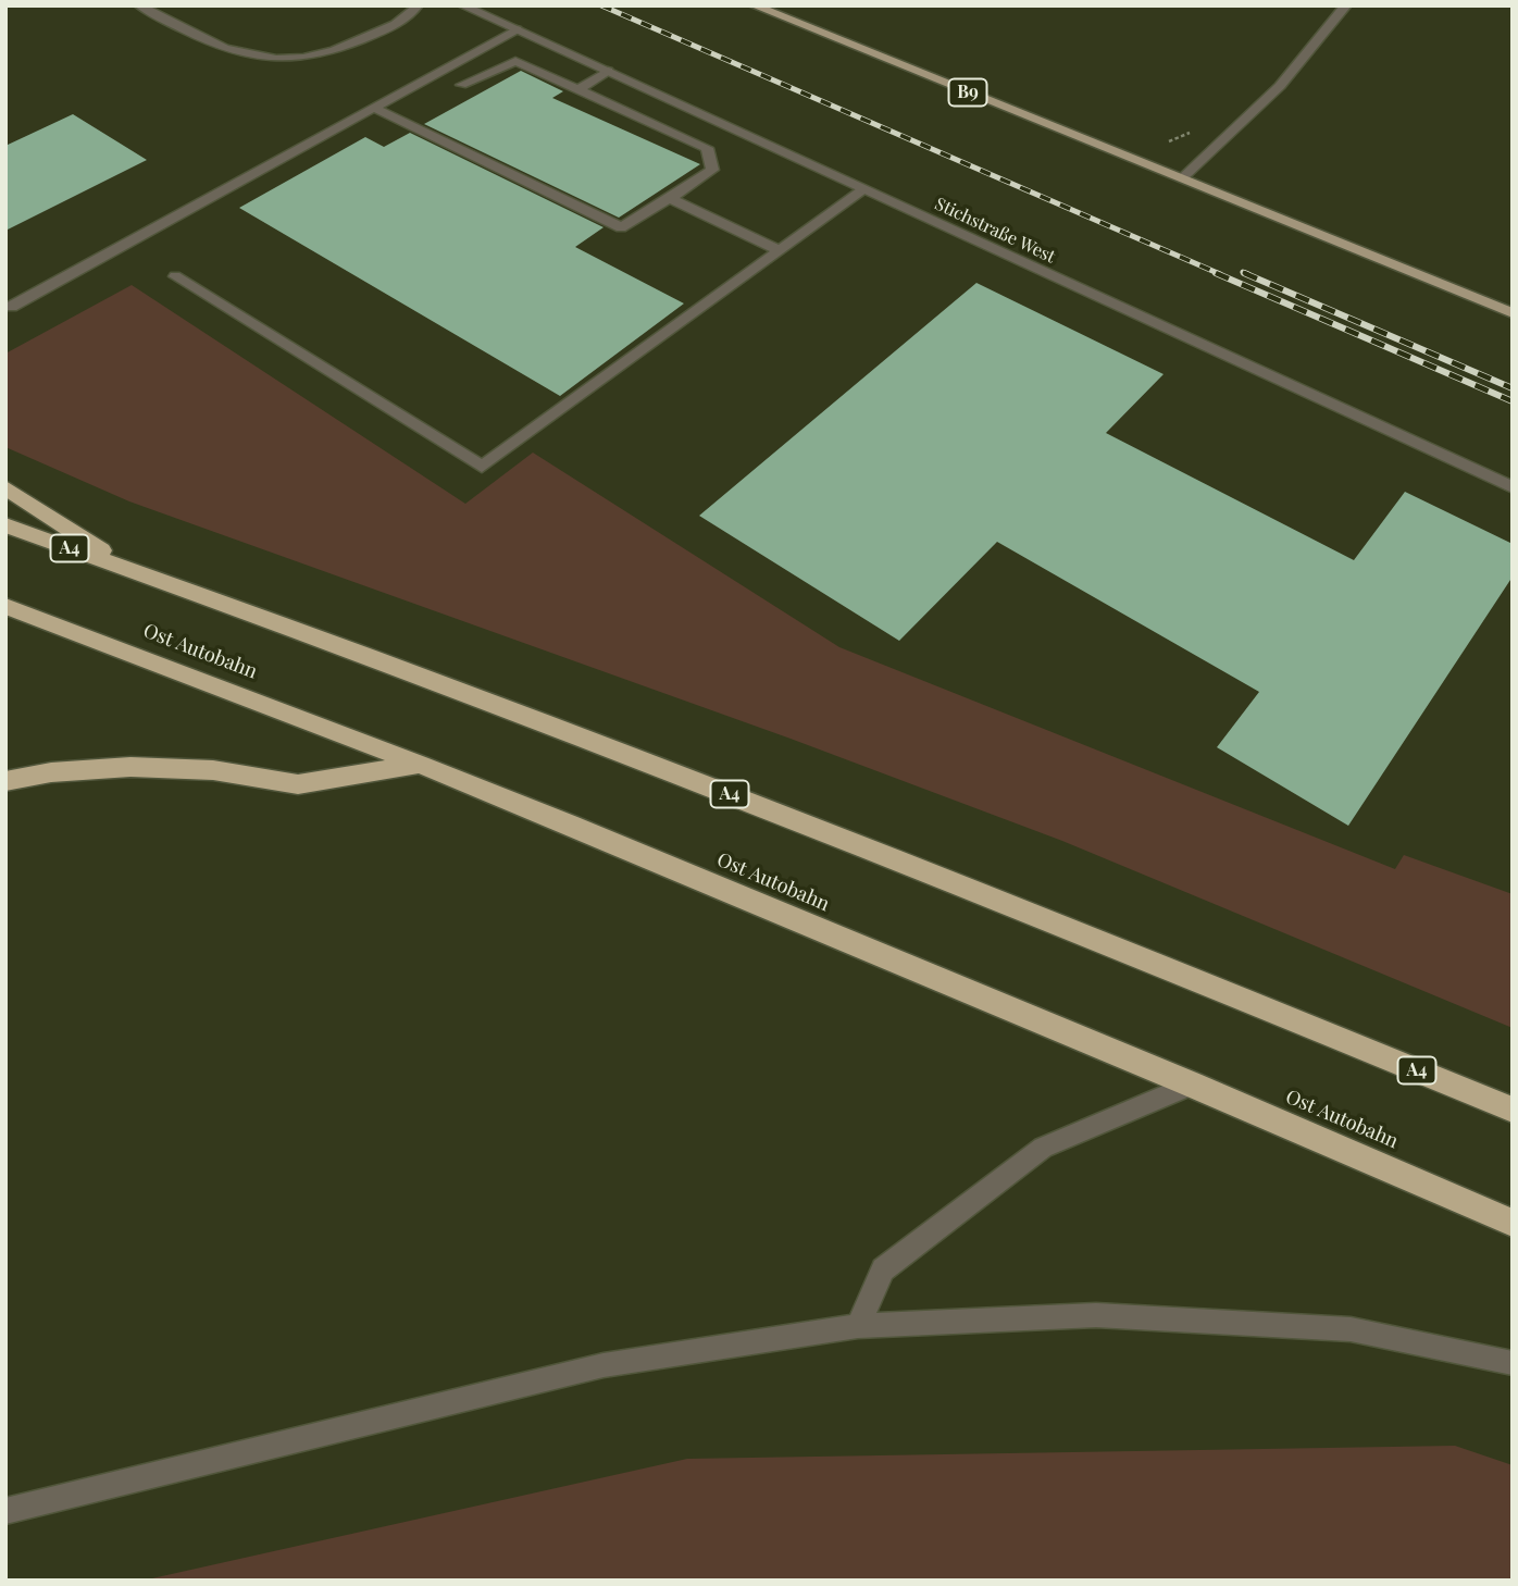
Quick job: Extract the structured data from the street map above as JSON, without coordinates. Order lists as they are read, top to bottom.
{
  "streets": {
    "highway": ["A4", "Ost Autobahn"],
    "main road": ["B9"],
    "street": ["Stichstraße West"]
  }
}
